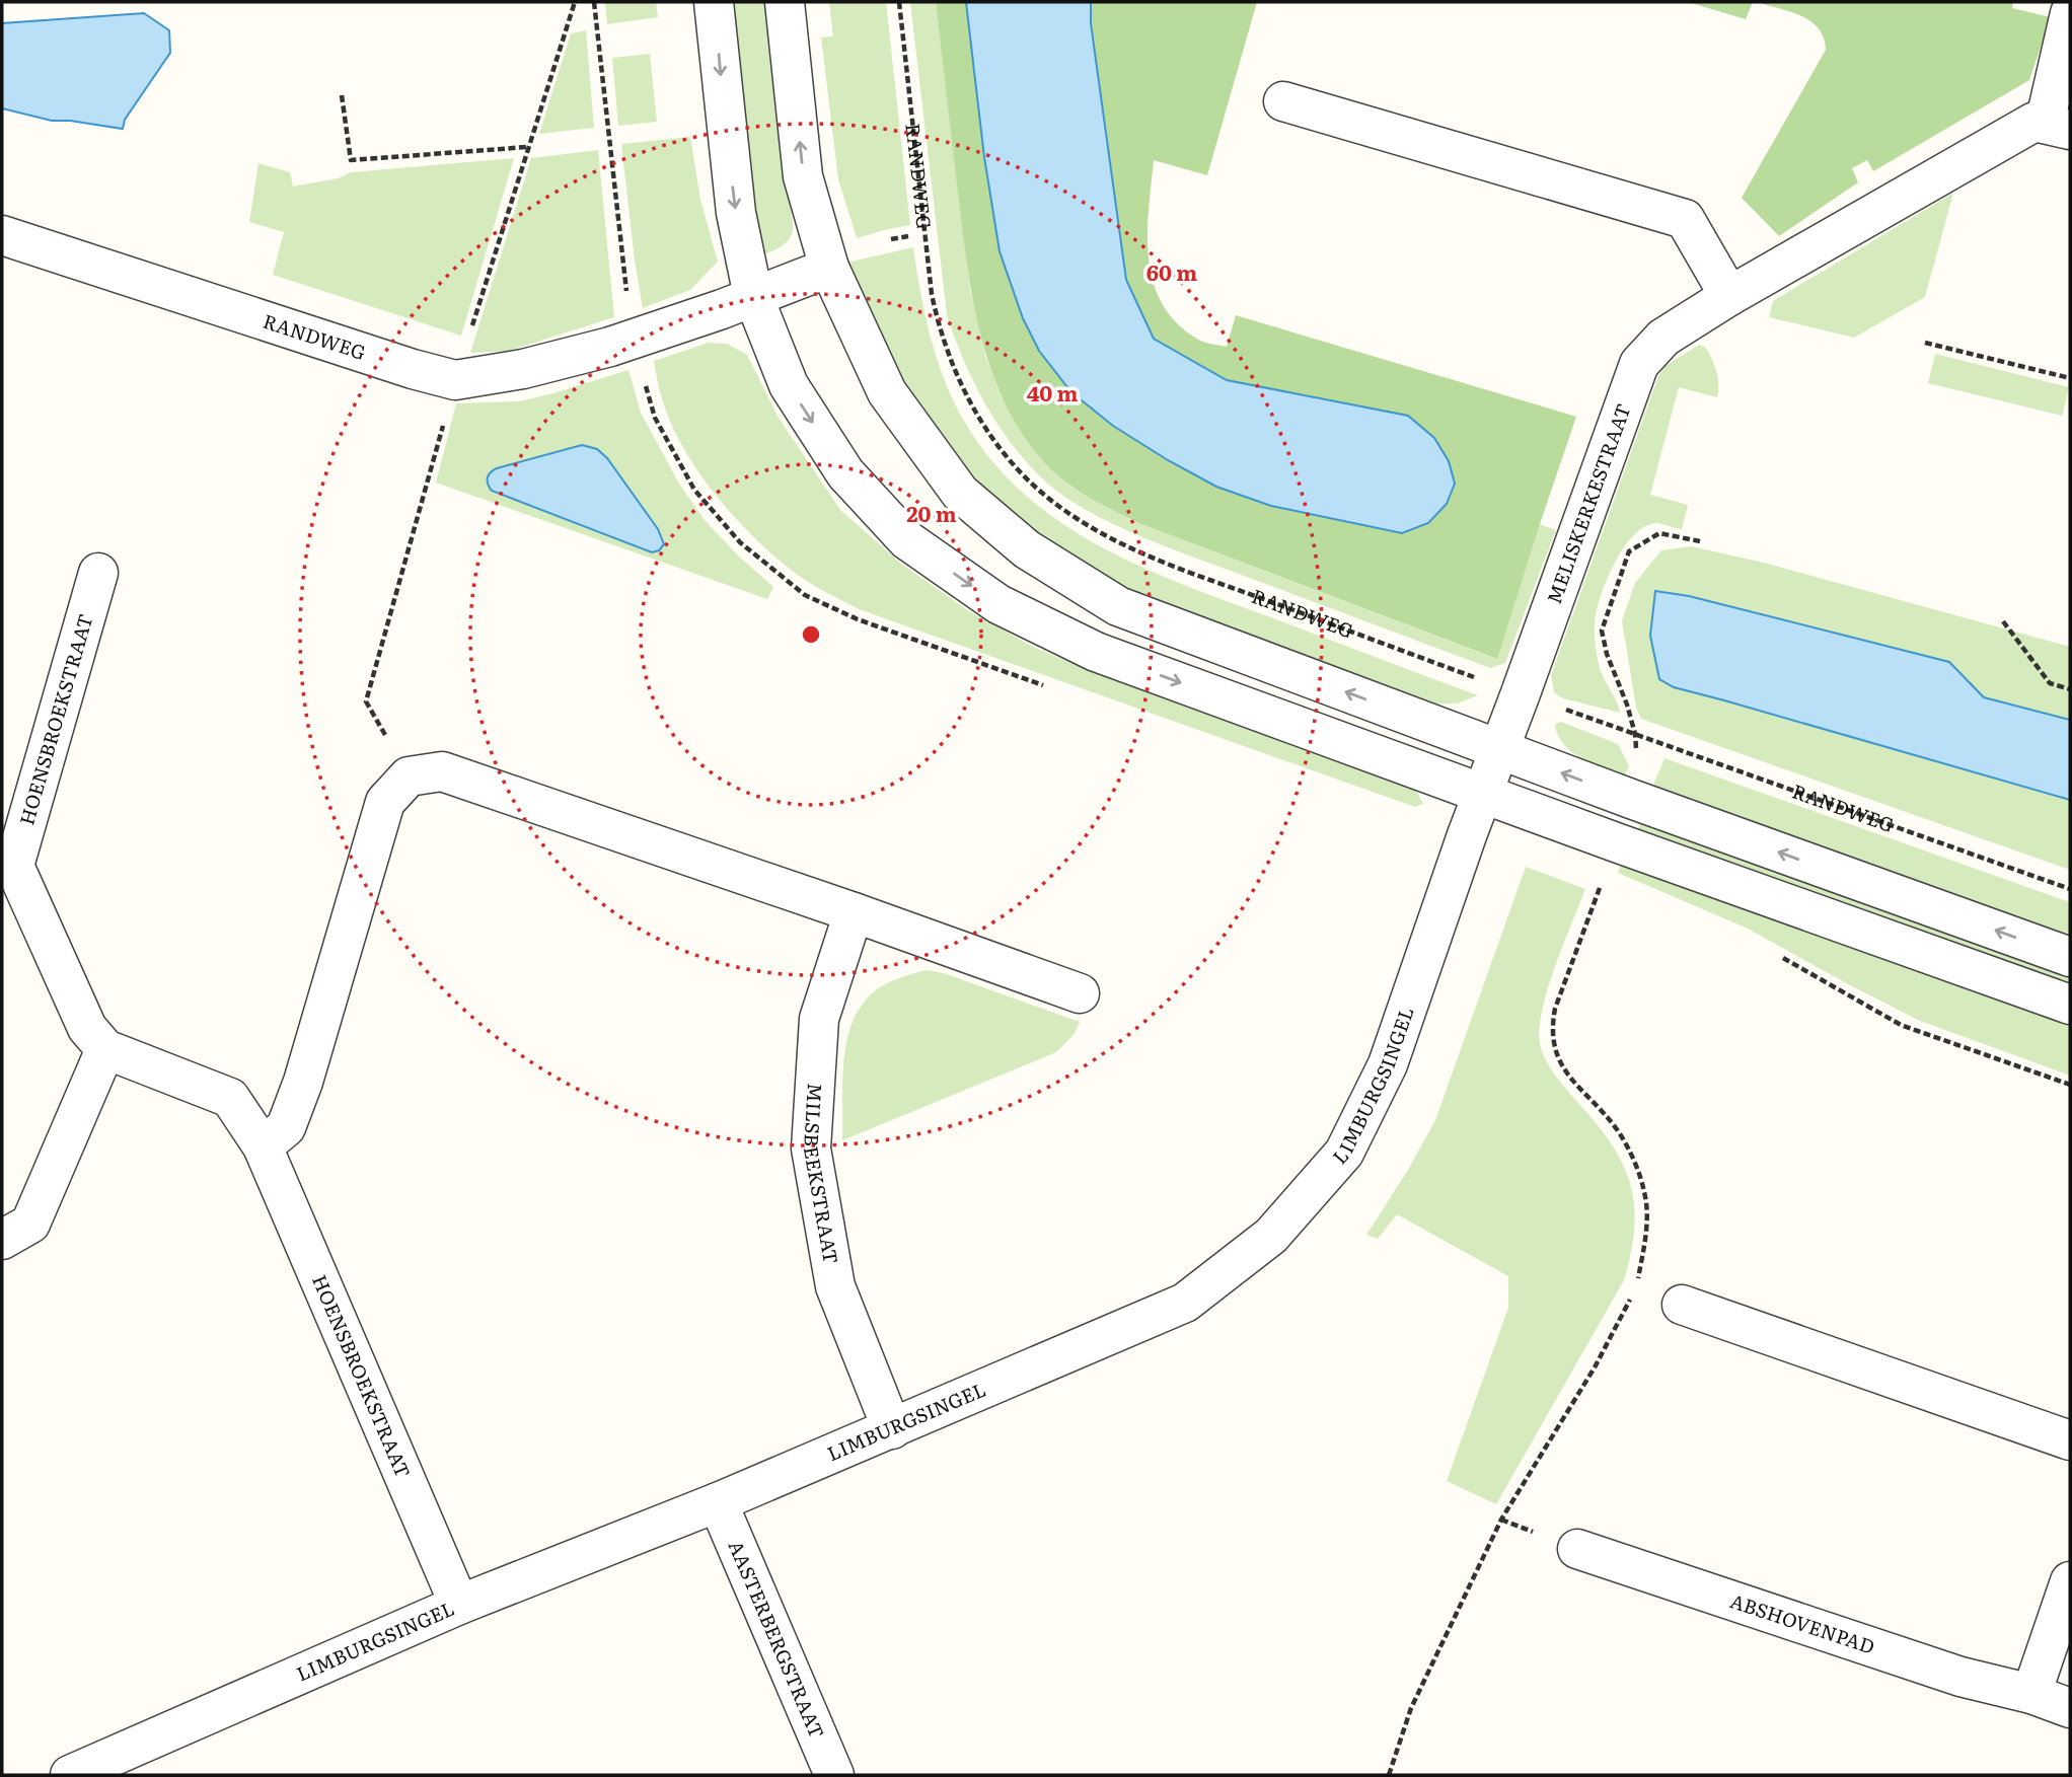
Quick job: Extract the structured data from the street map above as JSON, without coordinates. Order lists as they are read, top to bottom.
{
  "streets": {
    "street": [
      "RANDWEG",
      "MELISKERKESTRAAT",
      "HOENSBROEKSTRAAT",
      "LIMBURGSINGEL",
      "MILSBEEKSTRAAT",
      "ABSHOVENPAD",
      "AASTERBERGSTRAAT"
    ]
  },
  "crossings": [
    ["RANDWEG", "MELISKERKESTRAAT"],
    ["HOENSBROEKSTRAAT", "LIMBURGSINGEL"],
    ["LIMBURGSINGEL", "MILSBEEKSTRAAT"],
    ["LIMBURGSINGEL", "AASTERBERGSTRAAT"]
  ],
  "rings": ["60 m", "40 m", "20 m"]
}
